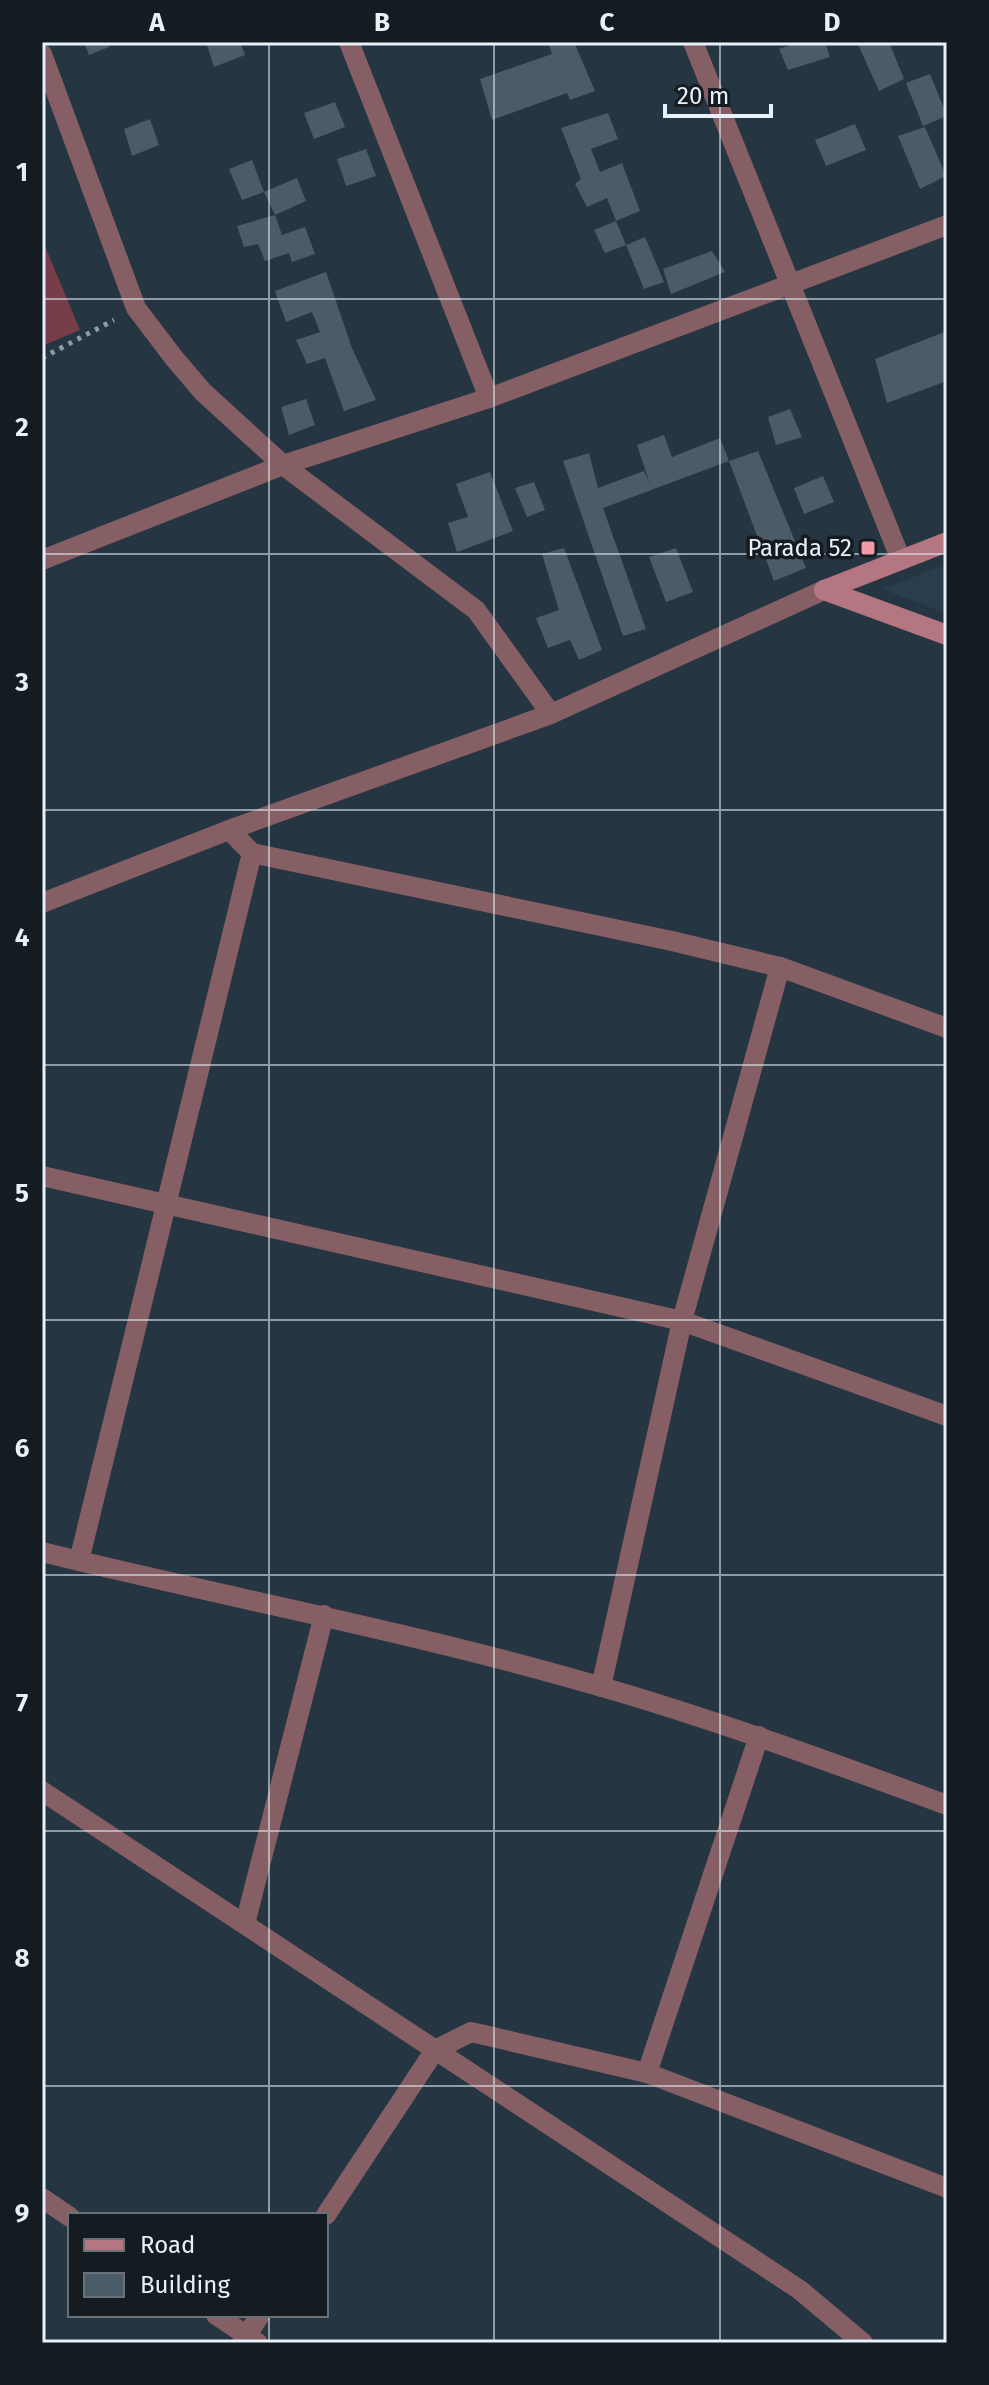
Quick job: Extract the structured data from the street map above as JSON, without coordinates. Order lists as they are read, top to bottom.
{
  "places": {
    "transit": ["Parada 52"]
  },
  "legend": ["Road", "Building"],
  "scale_bar": "20 m",
  "grid": {
    "columns": [
      "A",
      "B",
      "C",
      "D"
    ],
    "rows": [
      "1",
      "2",
      "3",
      "4",
      "5",
      "6",
      "7",
      "8",
      "9"
    ]
  }
}
